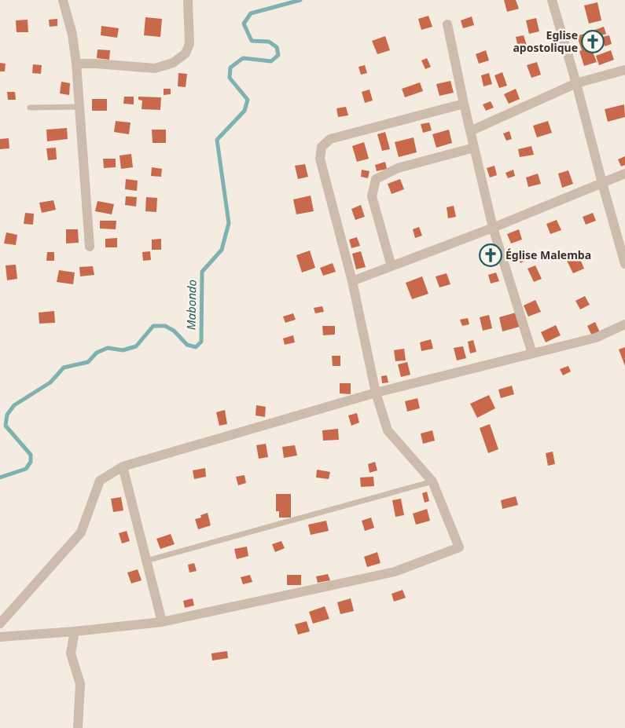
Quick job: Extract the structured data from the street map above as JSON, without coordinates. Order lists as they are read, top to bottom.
{
  "water": ["Mabondo"],
  "places": {
    "church": ["Eglise apostolique", "Église Malemba"]
  }
}
